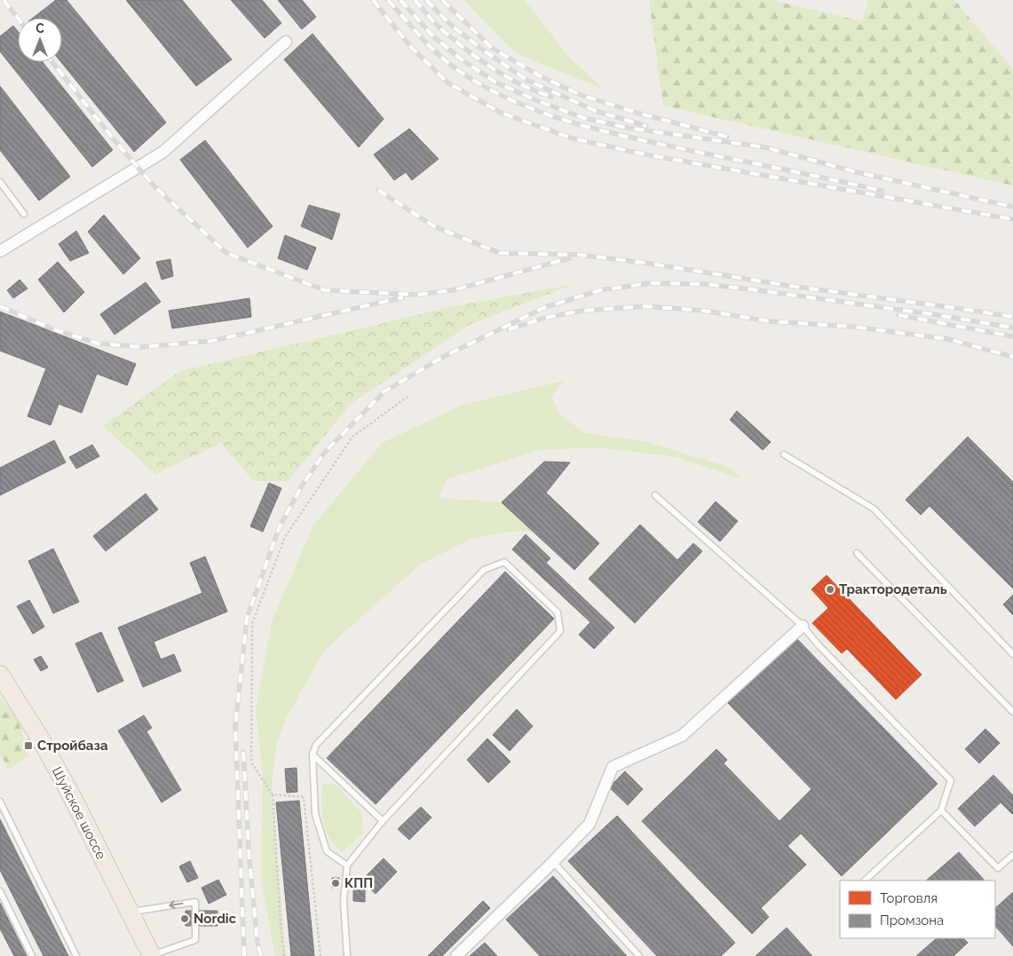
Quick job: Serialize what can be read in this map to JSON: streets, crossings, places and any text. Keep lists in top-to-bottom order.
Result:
{
  "streets": {
    "main road": ["Шуйское шоссе"]
  },
  "places": {
    "other": ["Трактородеталь", "КПП", "Nordic"],
    "transit": ["Стройбаза"]
  },
  "legend": ["Торговля", "Промзона"],
  "north": "top"
}
